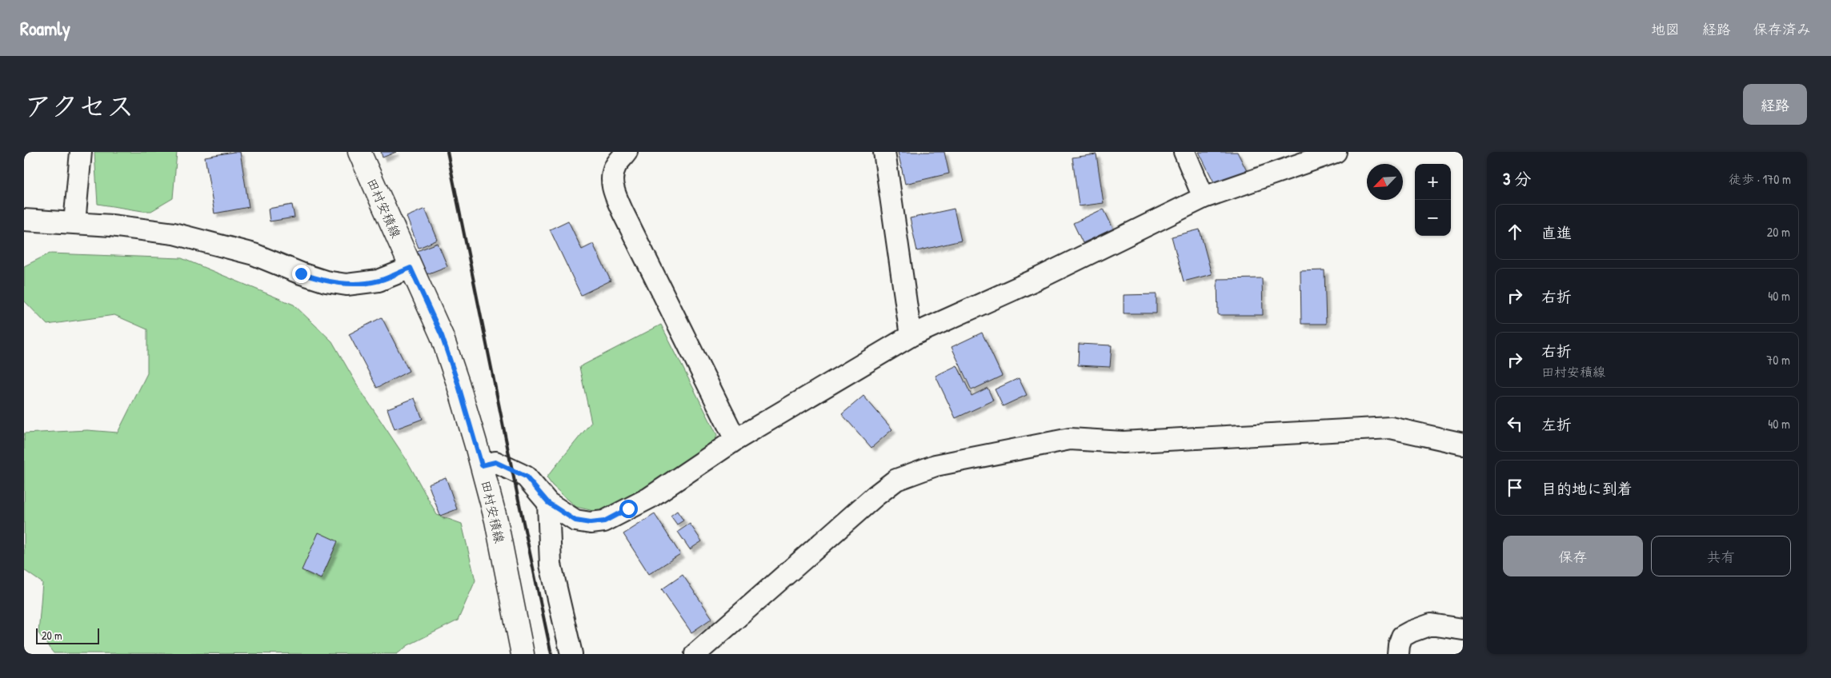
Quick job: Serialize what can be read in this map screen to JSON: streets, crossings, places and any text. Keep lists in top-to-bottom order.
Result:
{
  "streets": {
    "main road": ["田村安積線"]
  },
  "scale_bar": "20 m",
  "north": "bottom left",
  "page": {
    "header": "Roamly",
    "nav": ["地図", "経路", "保存済み"],
    "title": "アクセス",
    "buttons": [
      "経路",
      ["保存", "共有"]
    ],
    "heading": ["3 分", "徒歩 · 170 m"],
    "map_buttons": ["+", "−"],
    "list": [
      ["直進", "20 m"],
      ["右折", "40 m"],
      ["右折", "田村安積線", "70 m"],
      ["左折", "40 m"],
      "目的地に到着"
    ],
    "scale": "20 m"
  }
}
